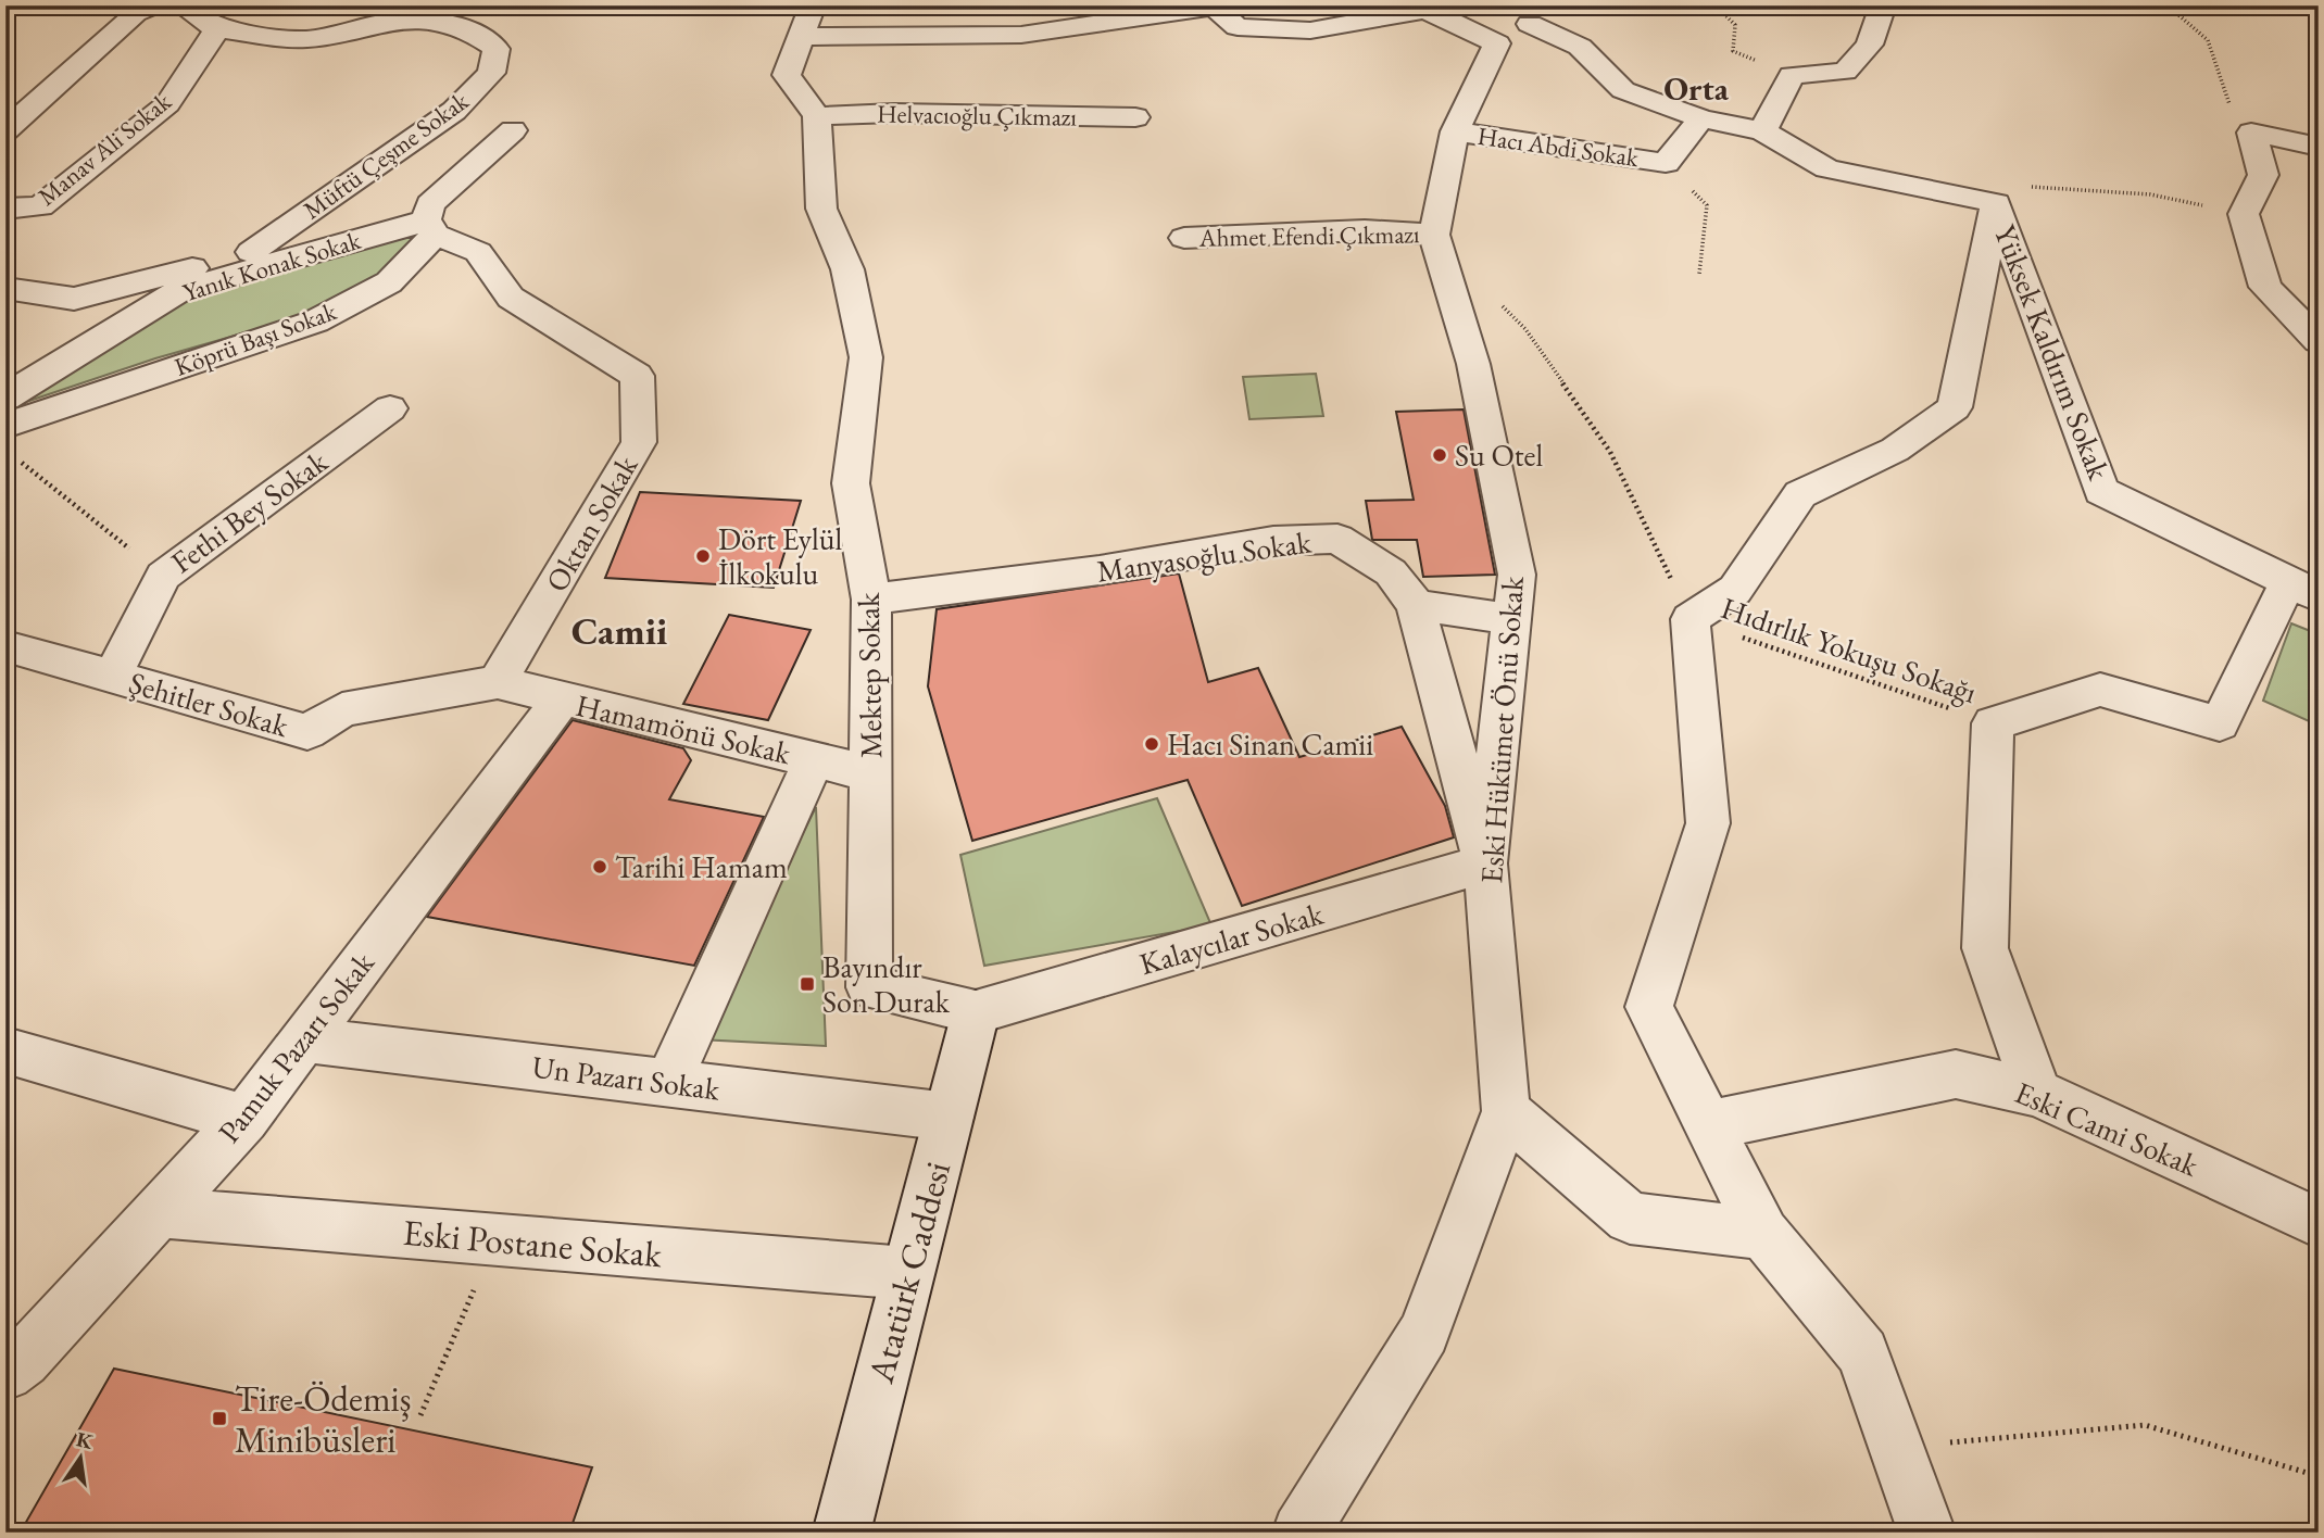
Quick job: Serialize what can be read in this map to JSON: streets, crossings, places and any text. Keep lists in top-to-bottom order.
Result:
{
  "streets": {
    "street": [
      "Helvacıoğlu Çıkmazı",
      "Hacı Abdi Sokak",
      "Manav Ali Sokak",
      "Müftü Çeşme Sokak",
      "Ahmet Efendi Çıkmazı",
      "Yanık Konak Sokak",
      "Köprü Başı Sokak",
      "Yüksek Kaldırım Sokak",
      "Fethi Bey Sokak",
      "Oktan Sokak",
      "Manyasoğlu Sokak",
      "Mektep Sokak",
      "Şehitler Sokak",
      "Hamamönü Sokak",
      "Eski Hükümet Önü Sokak",
      "Kalaycılar Sokak",
      "Pamuk Pazarı Sokak",
      "Un Pazarı Sokak",
      "Eski Cami Sokak",
      "Eski Postane Sokak",
      "Atatürk Caddesi"
    ],
    "path": ["Hıdırlık Yokuşu Sokağı"]
  },
  "crossings": [
    ["Helvacıoğlu Çıkmazı", "Mektep Sokak"],
    ["Hacı Abdi Sokak", "Eski Hükümet Önü Sokak"],
    ["Manav Ali Sokak", "Müftü Çeşme Sokak"],
    ["Ahmet Efendi Çıkmazı", "Eski Hükümet Önü Sokak"],
    ["Yanık Konak Sokak", "Köprü Başı Sokak"],
    ["Yanık Konak Sokak", "Oktan Sokak"],
    ["Köprü Başı Sokak", "Oktan Sokak"],
    ["Fethi Bey Sokak", "Şehitler Sokak"],
    ["Oktan Sokak", "Şehitler Sokak"],
    ["Oktan Sokak", "Hamamönü Sokak"],
    ["Manyasoğlu Sokak", "Mektep Sokak"],
    ["Mektep Sokak", "Hamamönü Sokak"],
    ["Mektep Sokak", "Kalaycılar Sokak"],
    ["Mektep Sokak", "Atatürk Caddesi"],
    ["Şehitler Sokak", "Hamamönü Sokak"],
    ["Hamamönü Sokak", "Pamuk Pazarı Sokak"],
    ["Eski Hükümet Önü Sokak", "Kalaycılar Sokak"],
    ["Kalaycılar Sokak", "Atatürk Caddesi"],
    ["Pamuk Pazarı Sokak", "Un Pazarı Sokak"],
    ["Pamuk Pazarı Sokak", "Eski Postane Sokak"],
    ["Un Pazarı Sokak", "Atatürk Caddesi"],
    ["Eski Postane Sokak", "Atatürk Caddesi"]
  ],
  "districts": ["Orta", "Camii"],
  "places": {
    "other": [
      "Su Otel",
      "Dört Eylül İlkokulu",
      "Hacı Sinan Camii",
      "Tarihi Hamam"
    ],
    "transit": ["Bayındır Son Durak", "Tire-Ödemiş Minibüsleri"]
  },
  "north": "top"
}
